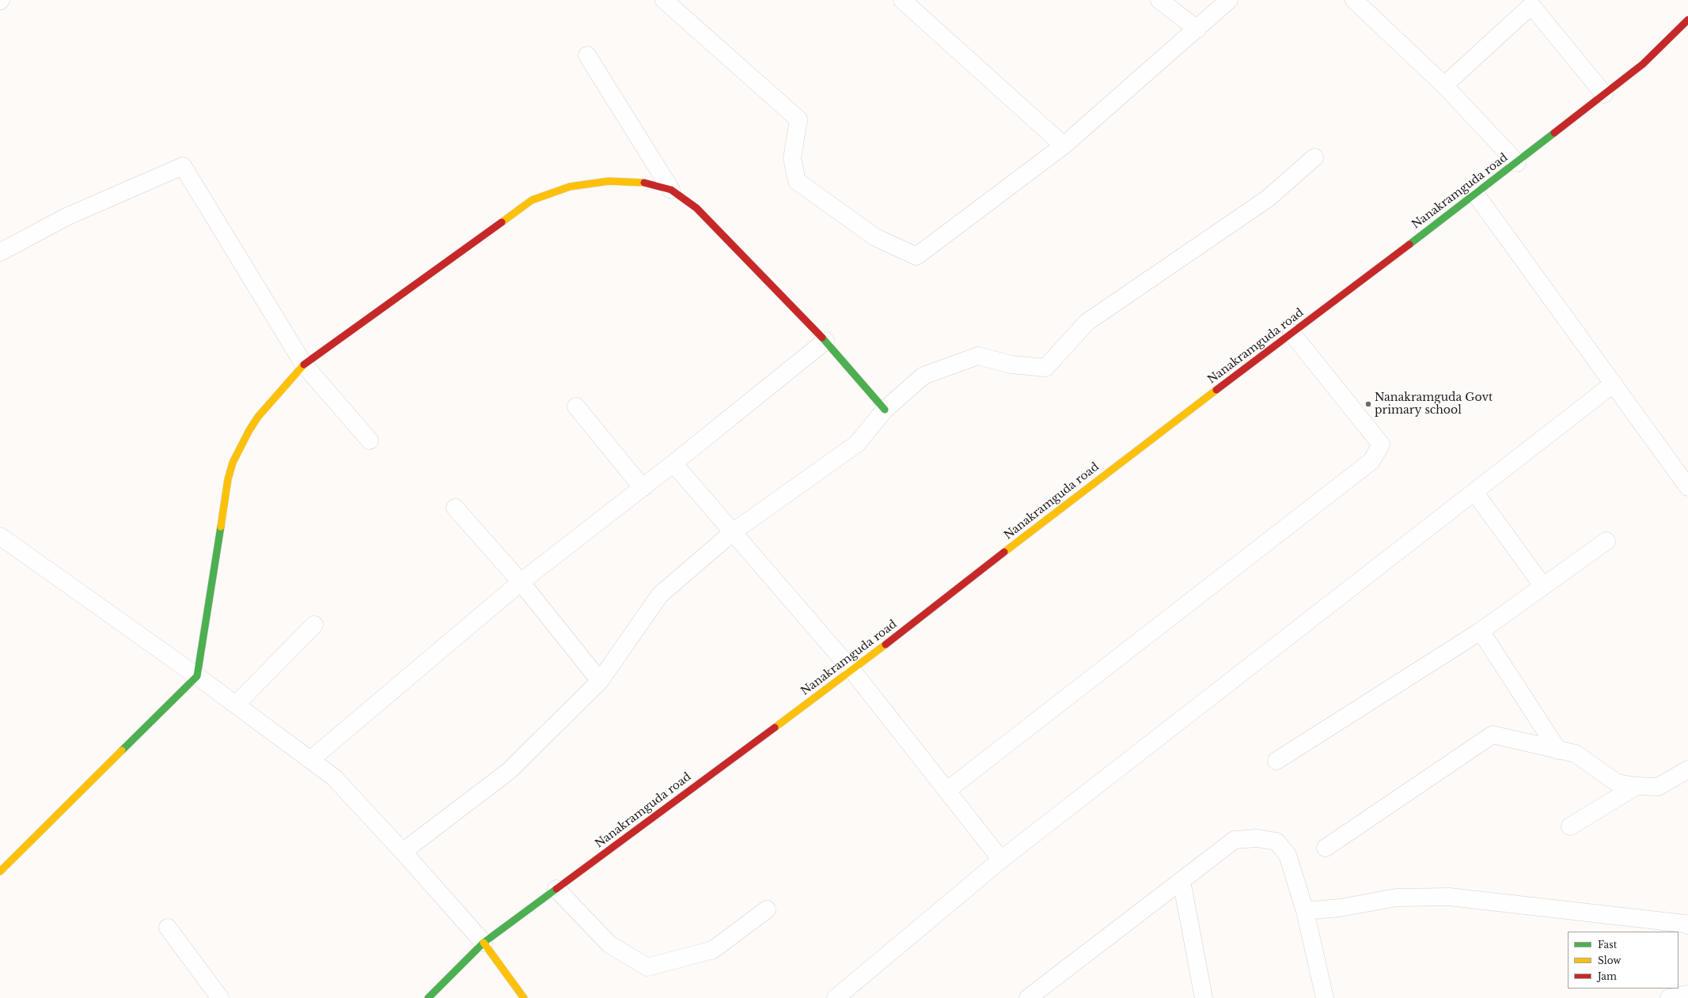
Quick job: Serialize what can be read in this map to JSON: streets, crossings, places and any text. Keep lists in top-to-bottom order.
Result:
{
  "streets": {
    "main road": ["Nanakramguda road"]
  },
  "places": ["Nanakramguda Govt primary school"],
  "legend": ["Fast", "Slow", "Jam"]
}
